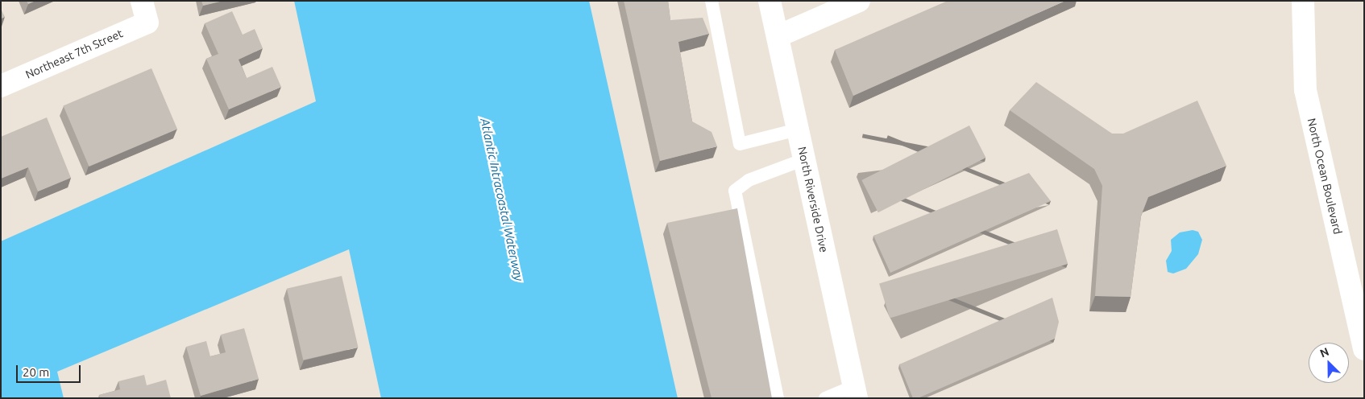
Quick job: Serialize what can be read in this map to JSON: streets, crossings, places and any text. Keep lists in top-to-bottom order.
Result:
{
  "streets": {
    "street": ["Northeast 7th Street", "North Ocean Boulevard", "North Riverside Drive"]
  },
  "water": ["Atlantic Intracoastal Waterway"],
  "scale_bar": "20 m",
  "north": "top left"
}
